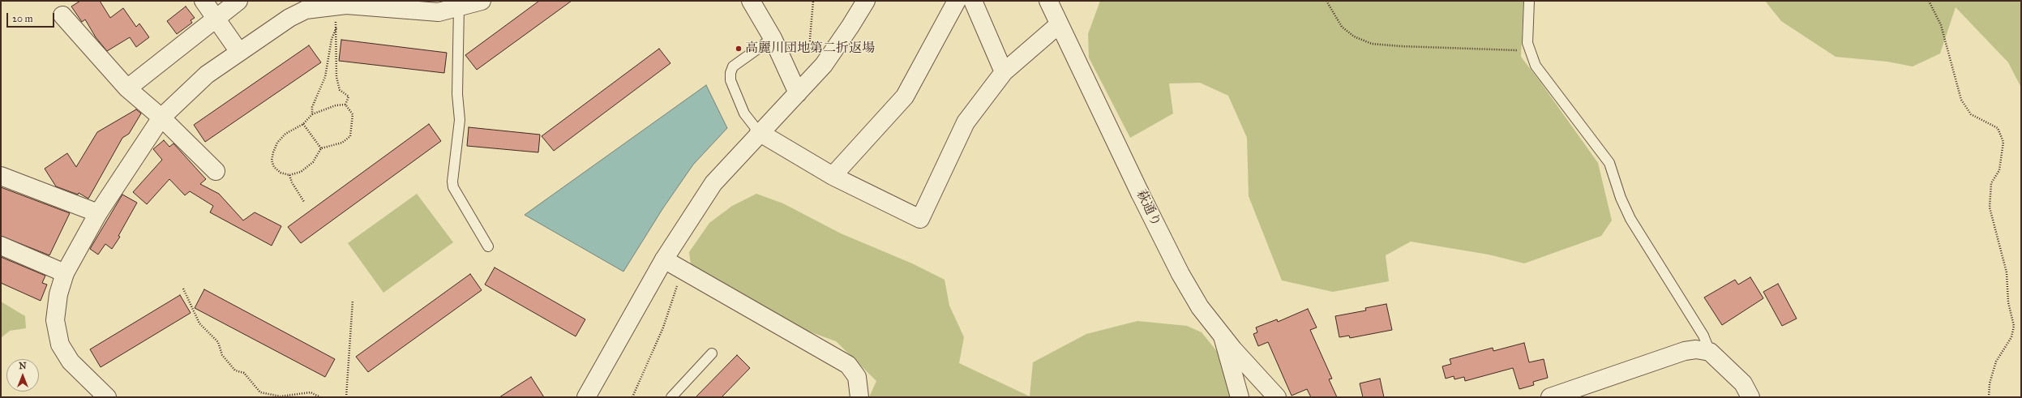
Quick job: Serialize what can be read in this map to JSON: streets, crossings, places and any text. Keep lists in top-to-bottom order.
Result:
{
  "streets": {
    "street": ["萩通り"]
  },
  "places": ["高麗川団地第二折返場"],
  "scale_bar": "20 m",
  "north": "top"
}
